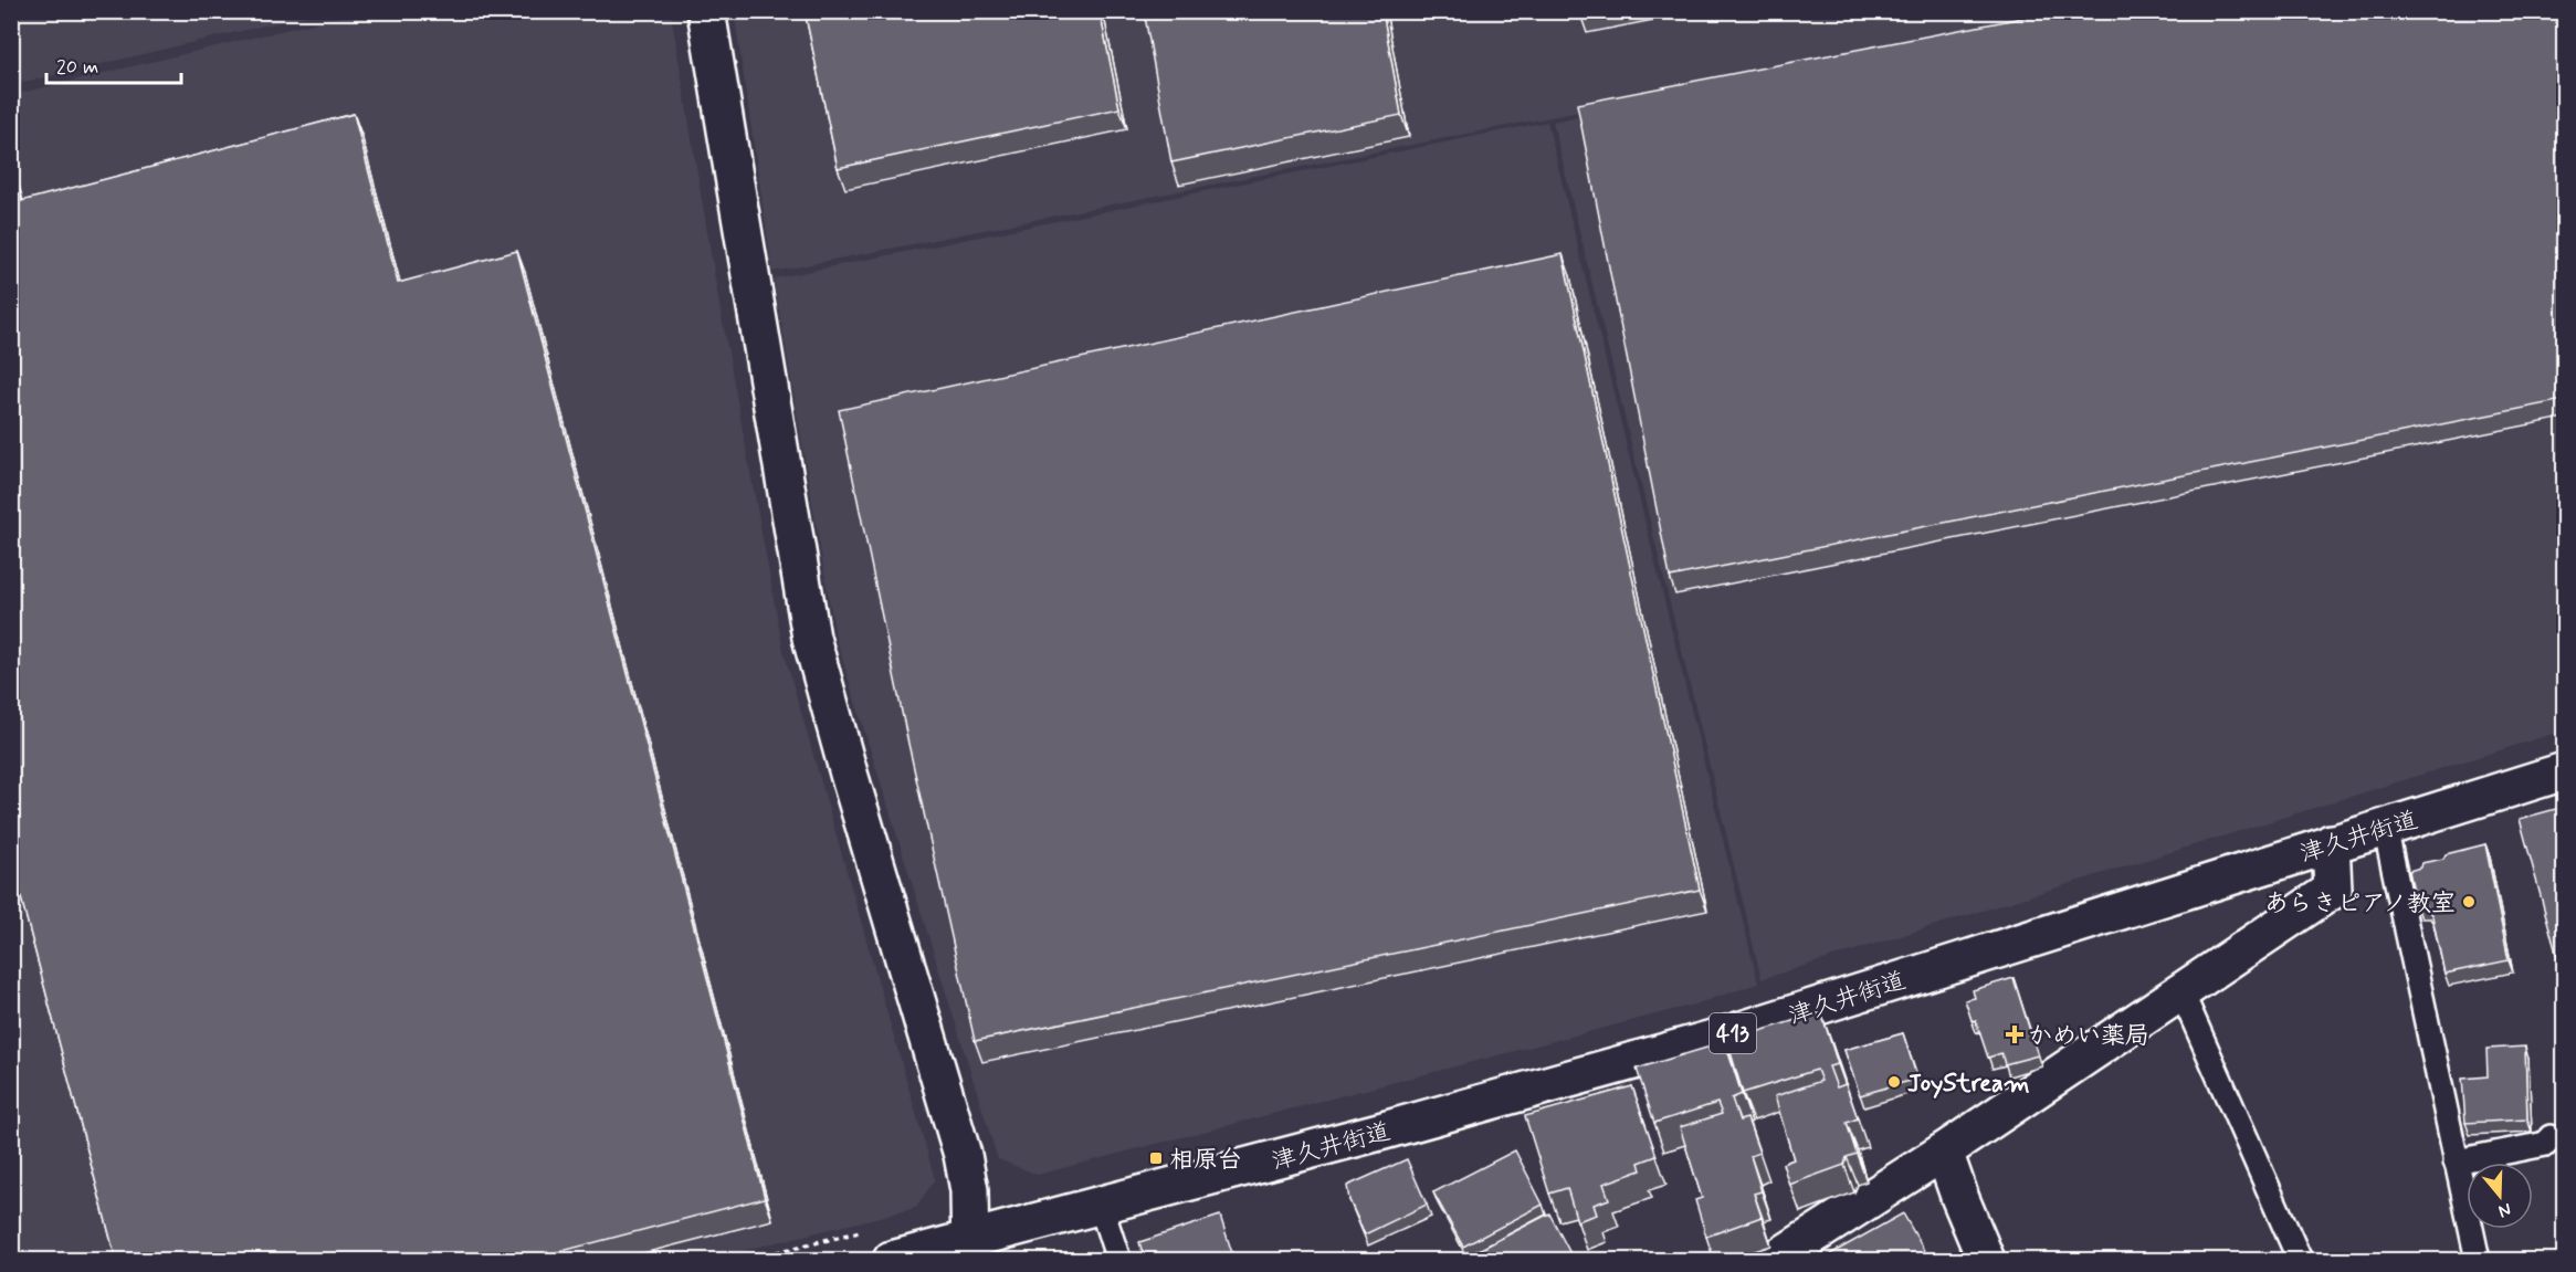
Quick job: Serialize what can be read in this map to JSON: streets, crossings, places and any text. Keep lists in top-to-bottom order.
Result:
{
  "streets": {
    "main road": ["津久井街道", "413"]
  },
  "places": {
    "other": ["あらきピアノ教室", "JoyStream"],
    "health": ["かめい薬局"],
    "transit": ["相原台"]
  },
  "scale_bar": "20 m",
  "north": "bottom"
}
